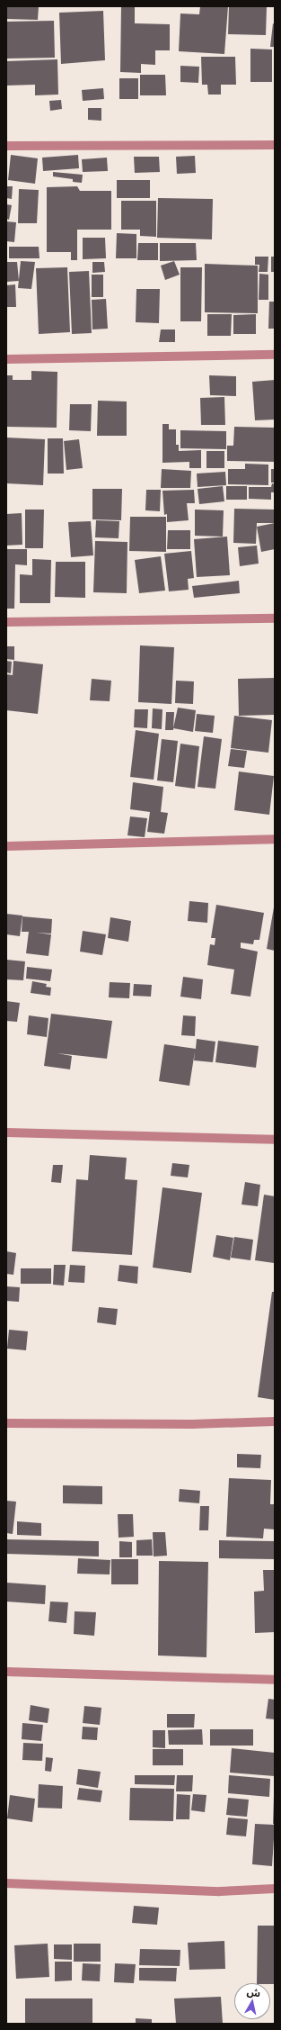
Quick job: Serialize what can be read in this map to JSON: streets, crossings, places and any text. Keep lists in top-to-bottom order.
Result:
{
  "north": "top"
}
